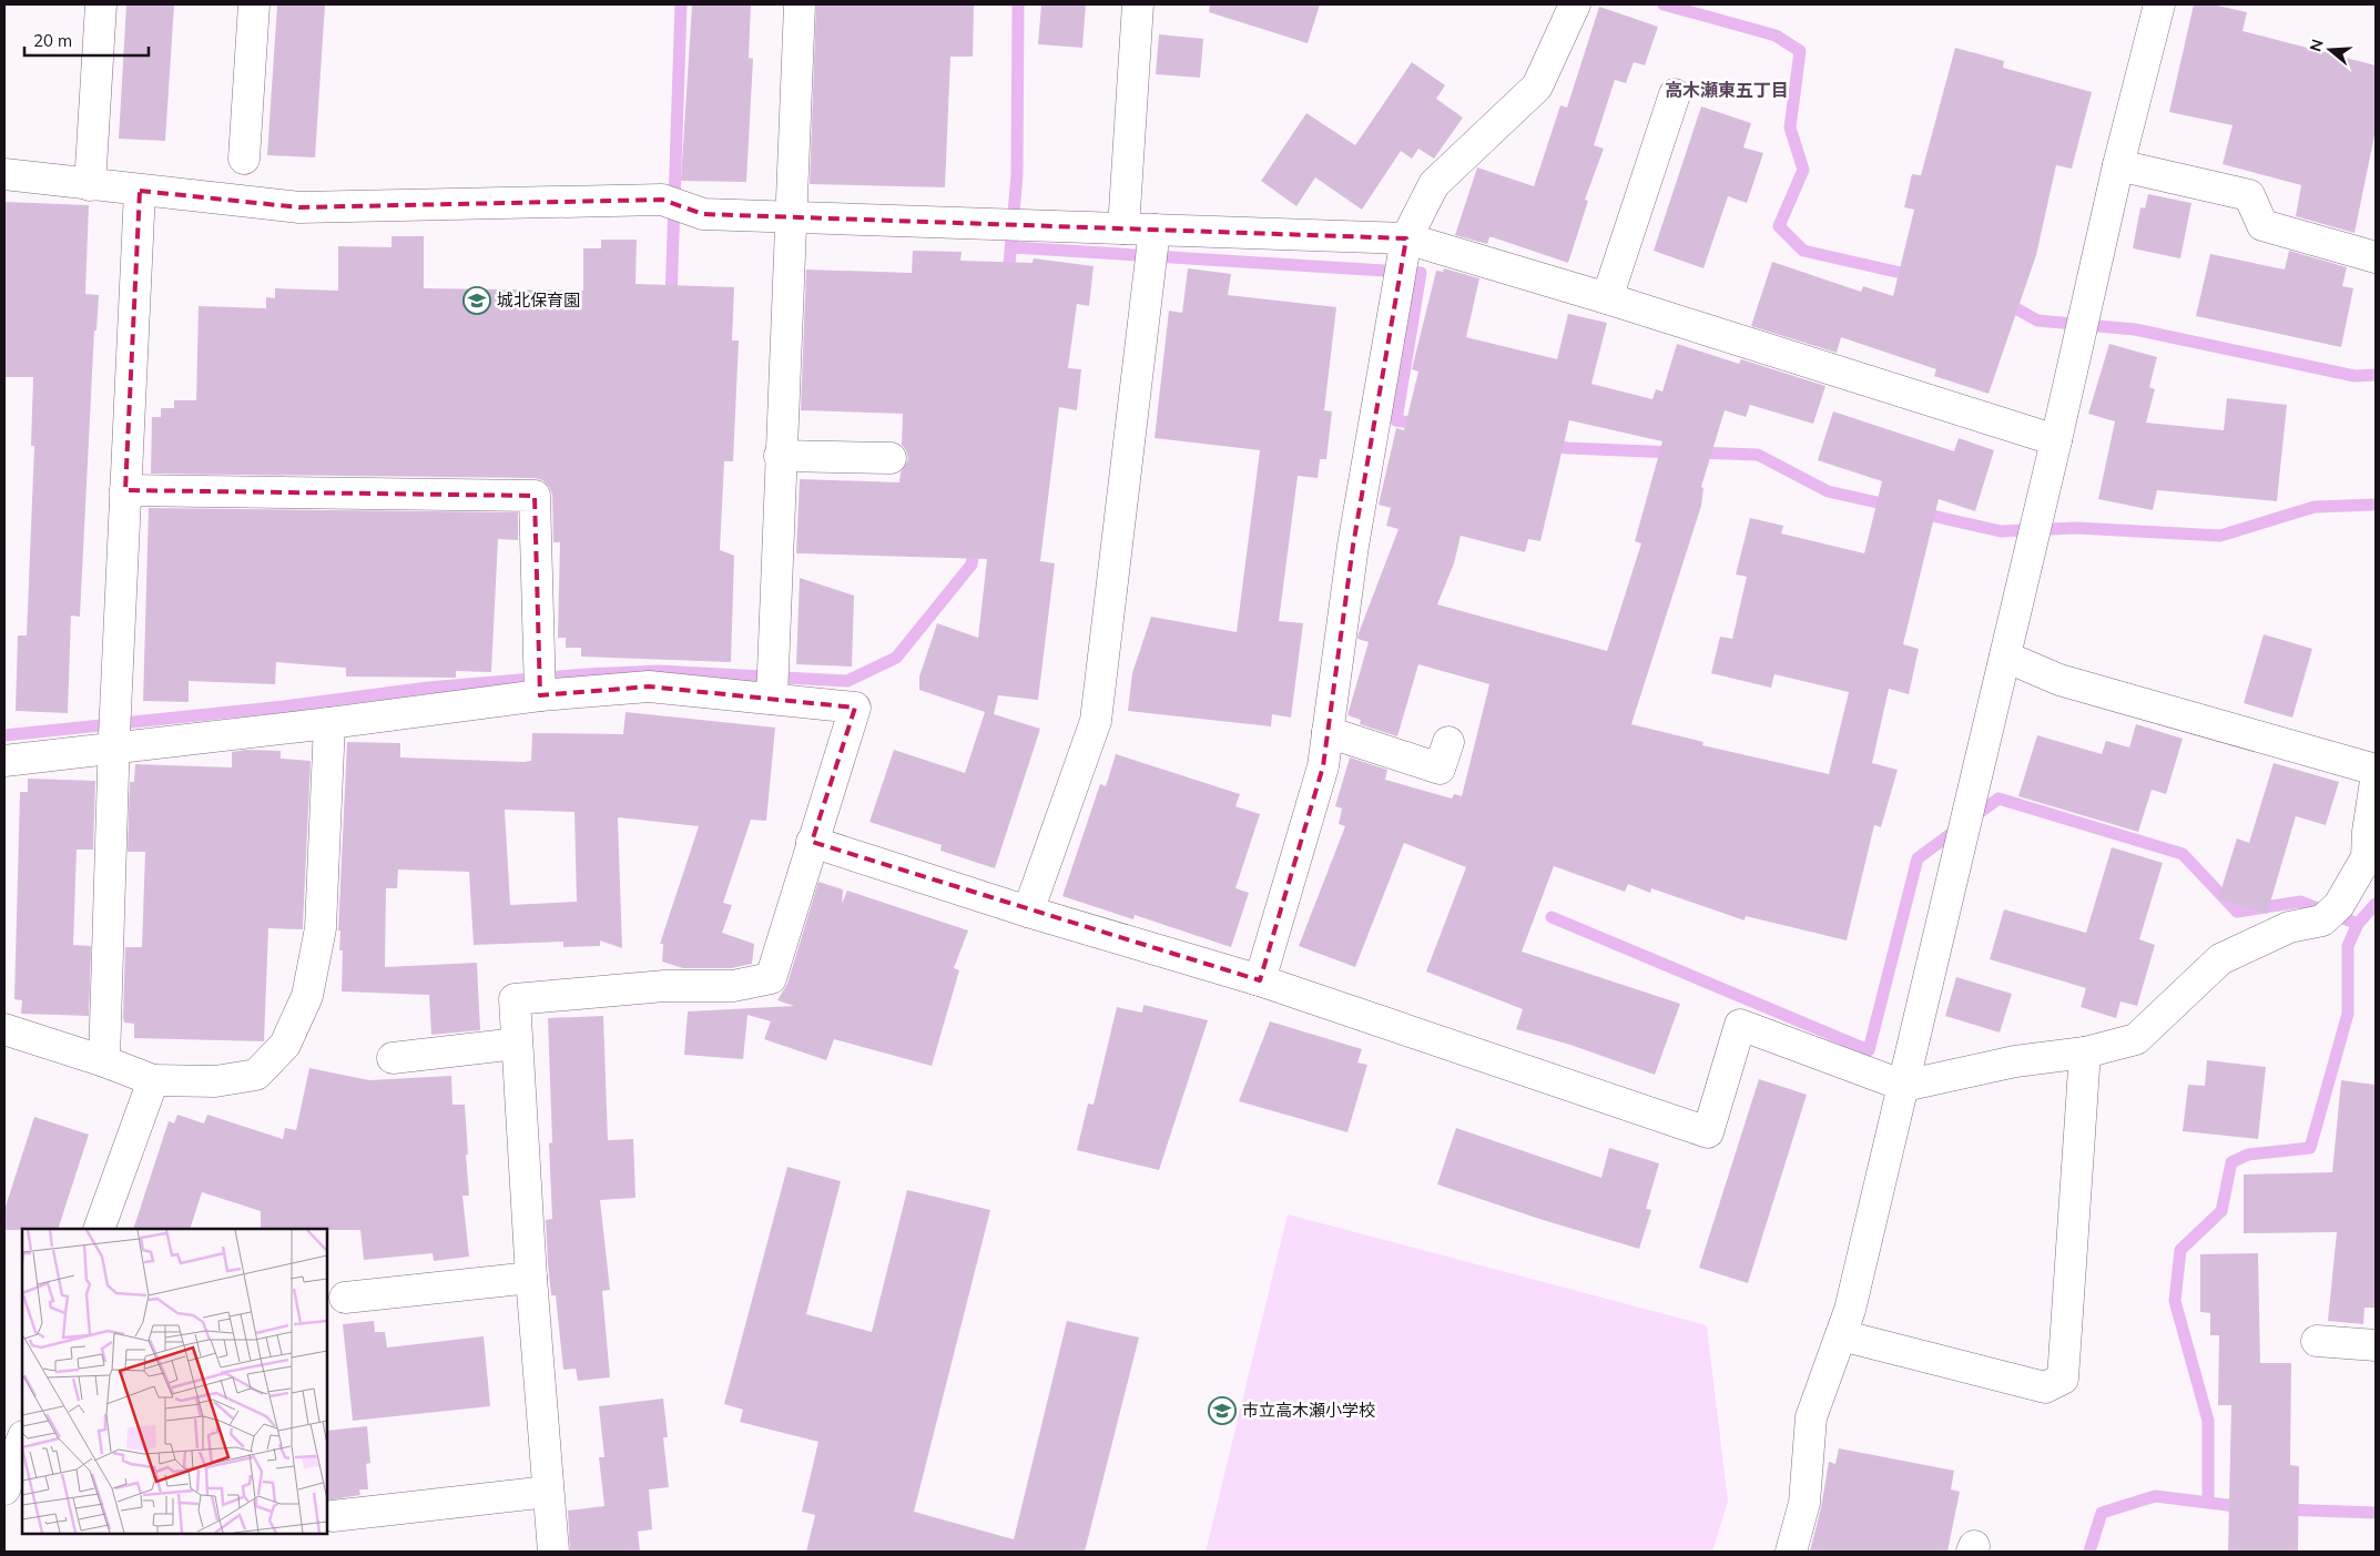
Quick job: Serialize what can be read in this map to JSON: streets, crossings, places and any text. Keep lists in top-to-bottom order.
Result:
{
  "districts": ["高木瀬東五丁目"],
  "places": {
    "school or university": ["城北保育園", "市立高木瀬小学校"]
  },
  "scale_bar": "20 m",
  "north": "left"
}
